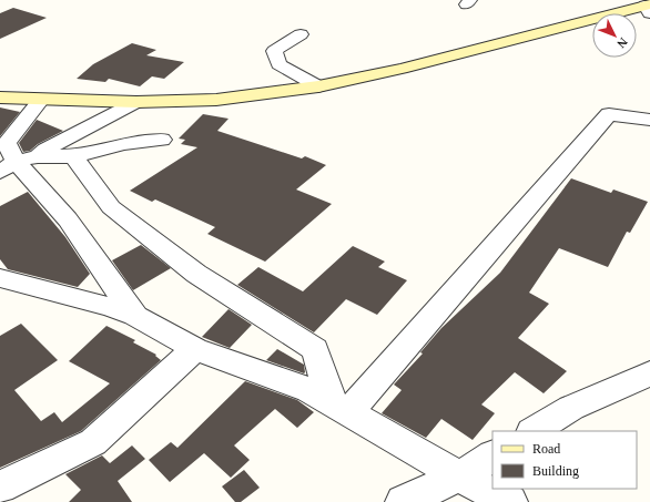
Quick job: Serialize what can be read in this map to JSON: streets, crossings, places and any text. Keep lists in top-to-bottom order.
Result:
{
  "legend": ["Road", "Building"],
  "north": "bottom right"
}
